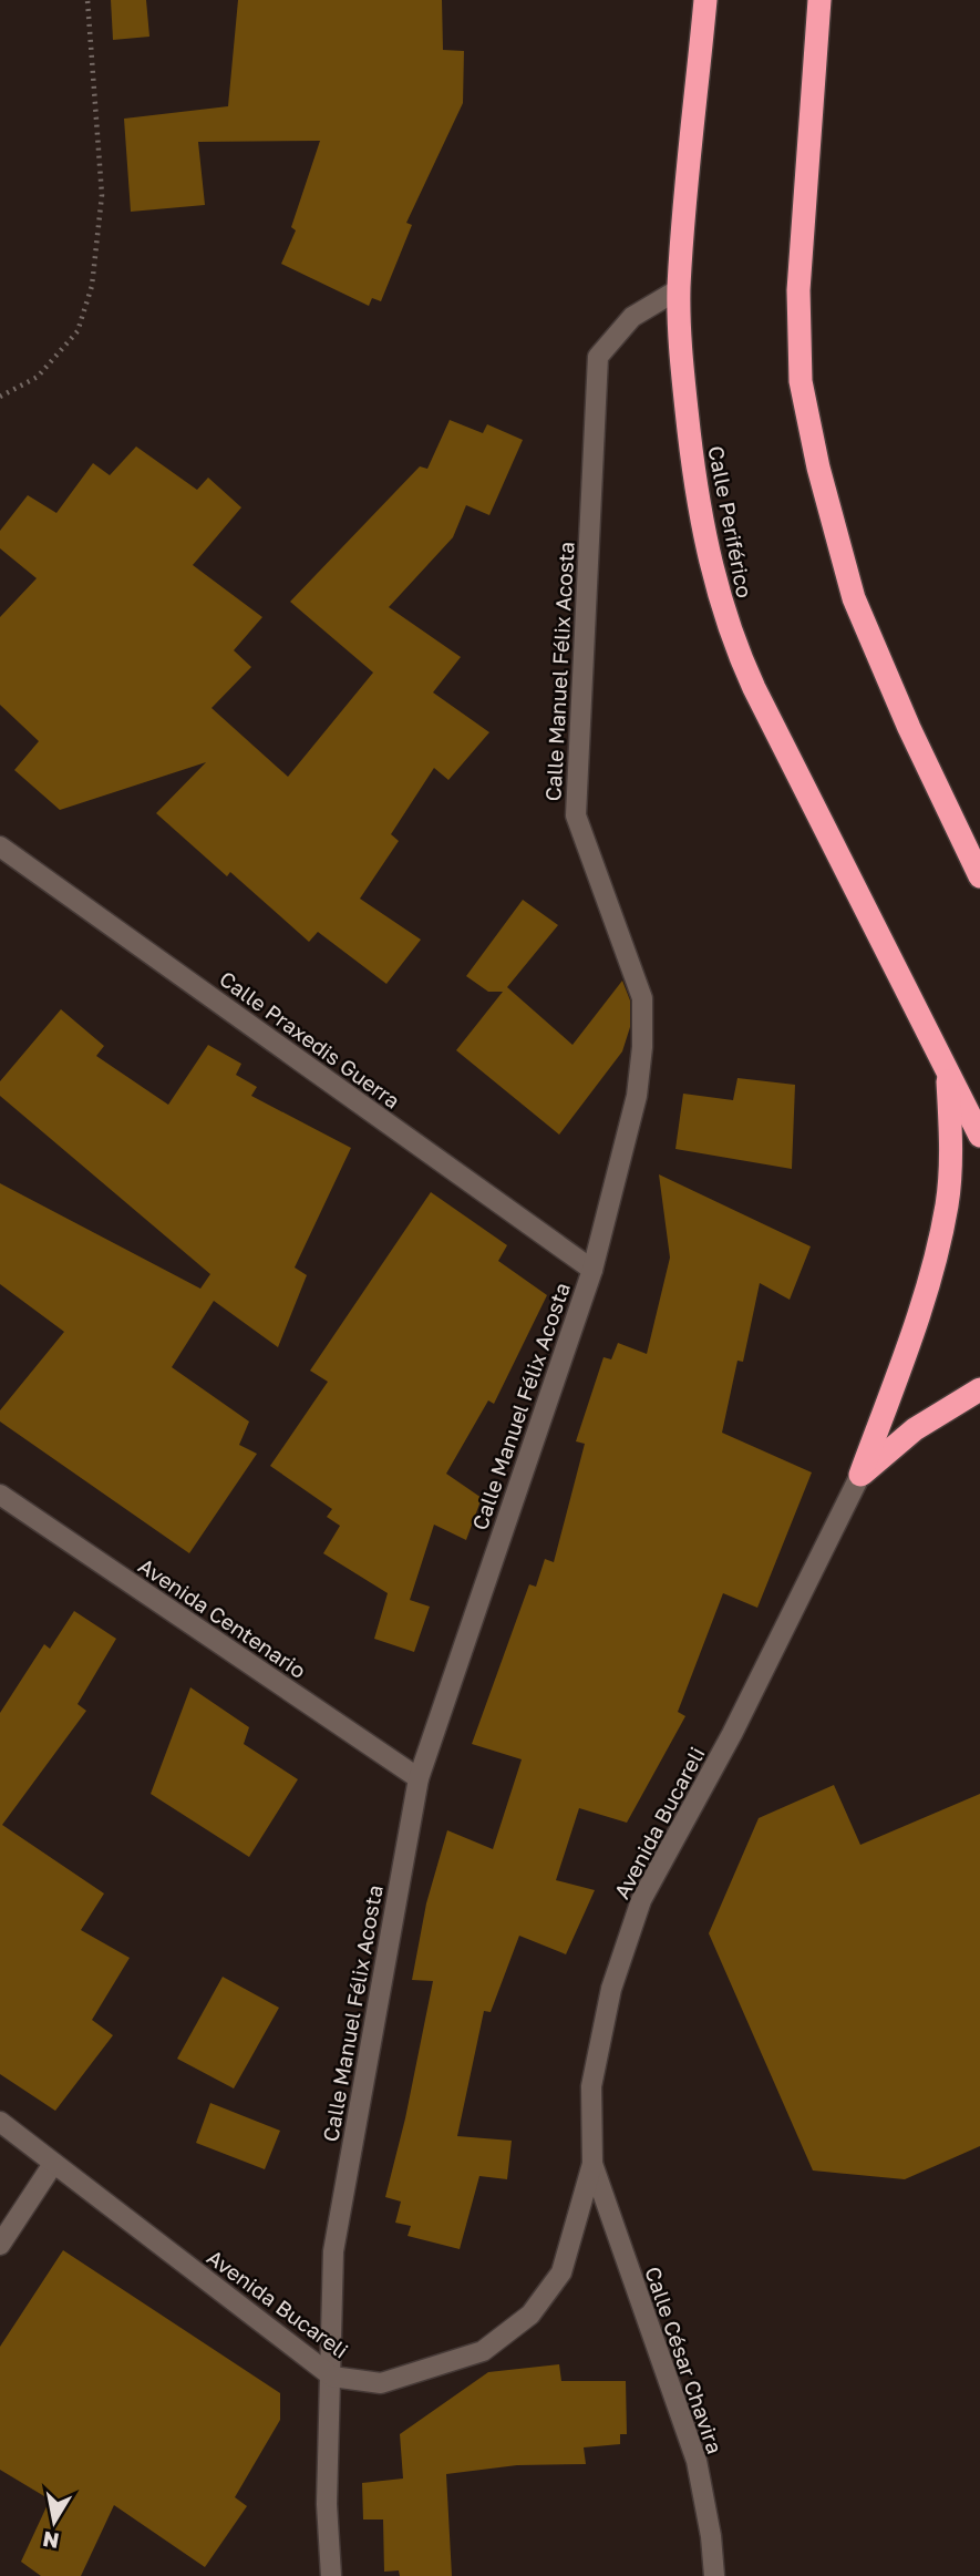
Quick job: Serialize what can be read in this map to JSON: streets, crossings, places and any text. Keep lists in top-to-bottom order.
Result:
{
  "streets": {
    "highway": ["Calle Periférico"],
    "street": [
      "Calle Manuel Félix Acosta",
      "Calle Praxedis Guerra",
      "Avenida Centenario",
      "Avenida Bucareli",
      "Calle César Chavira"
    ]
  },
  "crossings": [
    ["Calle Periférico", "Calle Manuel Félix Acosta"],
    ["Calle Manuel Félix Acosta", "Calle Praxedis Guerra"],
    ["Calle Manuel Félix Acosta", "Avenida Centenario"],
    ["Calle Manuel Félix Acosta", "Avenida Bucareli"],
    ["Avenida Bucareli", "Calle César Chavira"]
  ],
  "north": "bottom"
}
